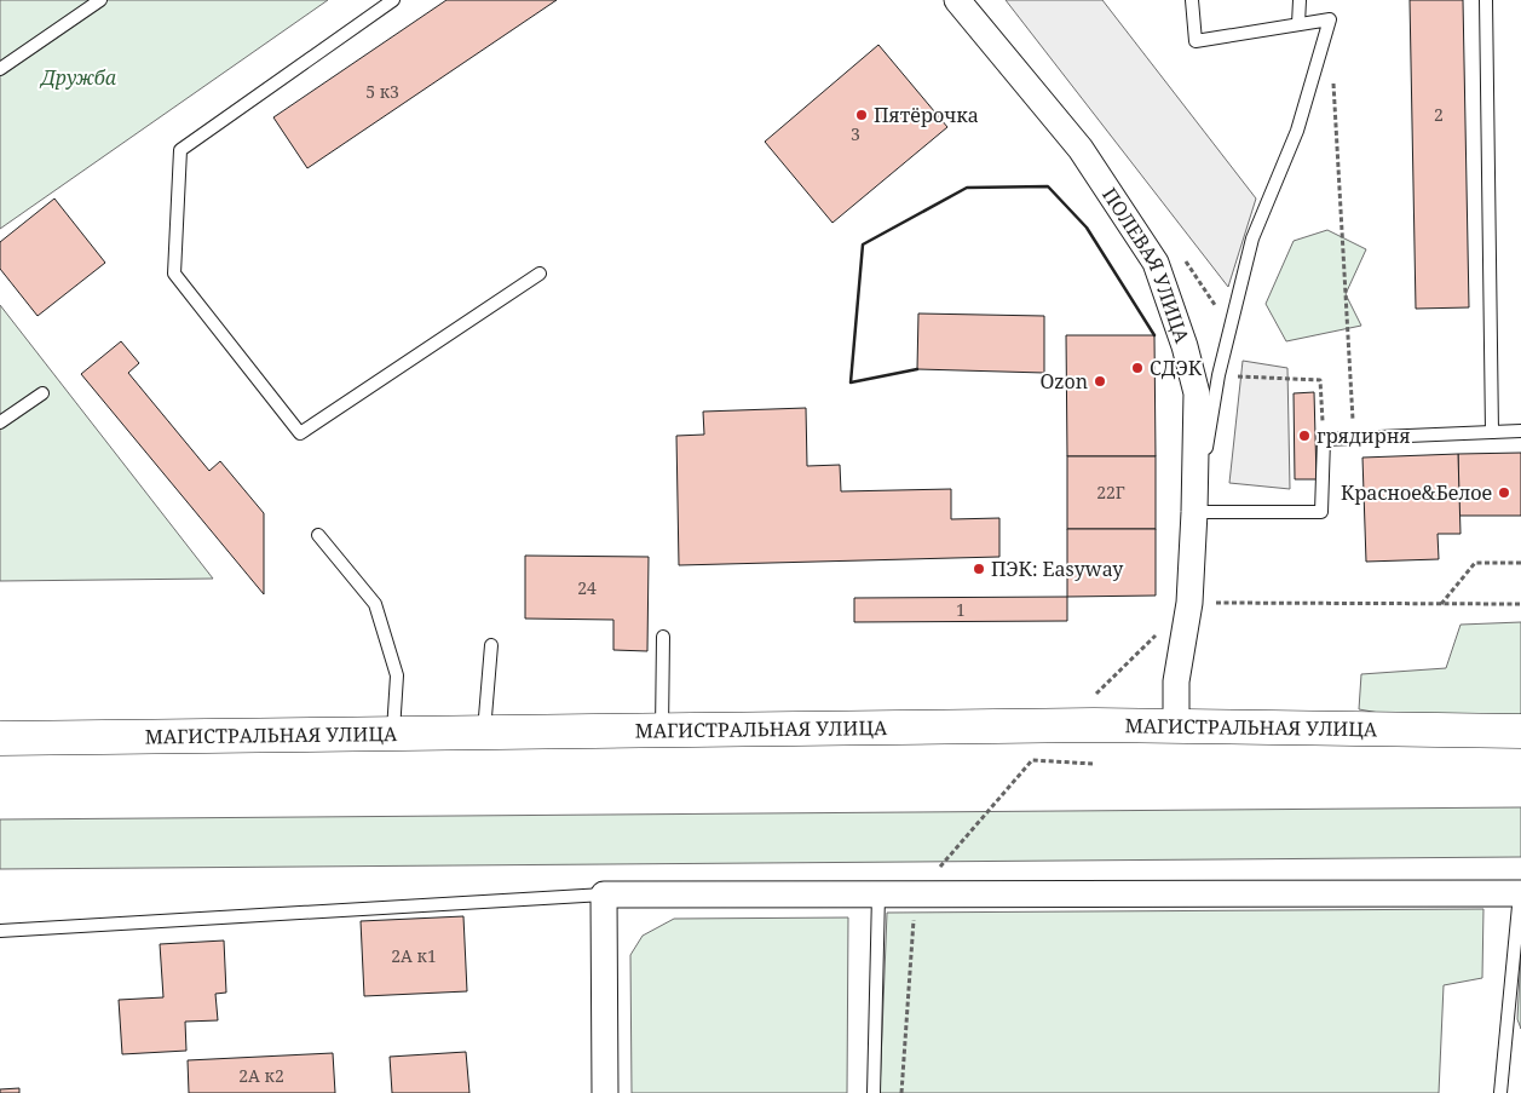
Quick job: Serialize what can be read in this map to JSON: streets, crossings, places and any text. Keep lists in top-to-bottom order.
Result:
{
  "streets": {
    "main road": ["МАГИСТРАЛЬНАЯ УЛИЦА"],
    "street": ["ПОЛЕВАЯ УЛИЦА"]
  },
  "crossings": [
    ["ПОЛЕВАЯ УЛИЦА", "МАГИСТРАЛЬНАЯ УЛИЦА"]
  ],
  "parks": ["Дружба"],
  "places": [
    "Пятёрочка",
    "СДЭК",
    "Ozon",
    "грядирня",
    "Красное&Белое",
    "ПЭК: Easyway"
  ],
  "house_numbers": [
    "5 к3",
    "2",
    "3",
    "22Г",
    "24",
    "1",
    "2А к1",
    "2А к2"
  ]
}
